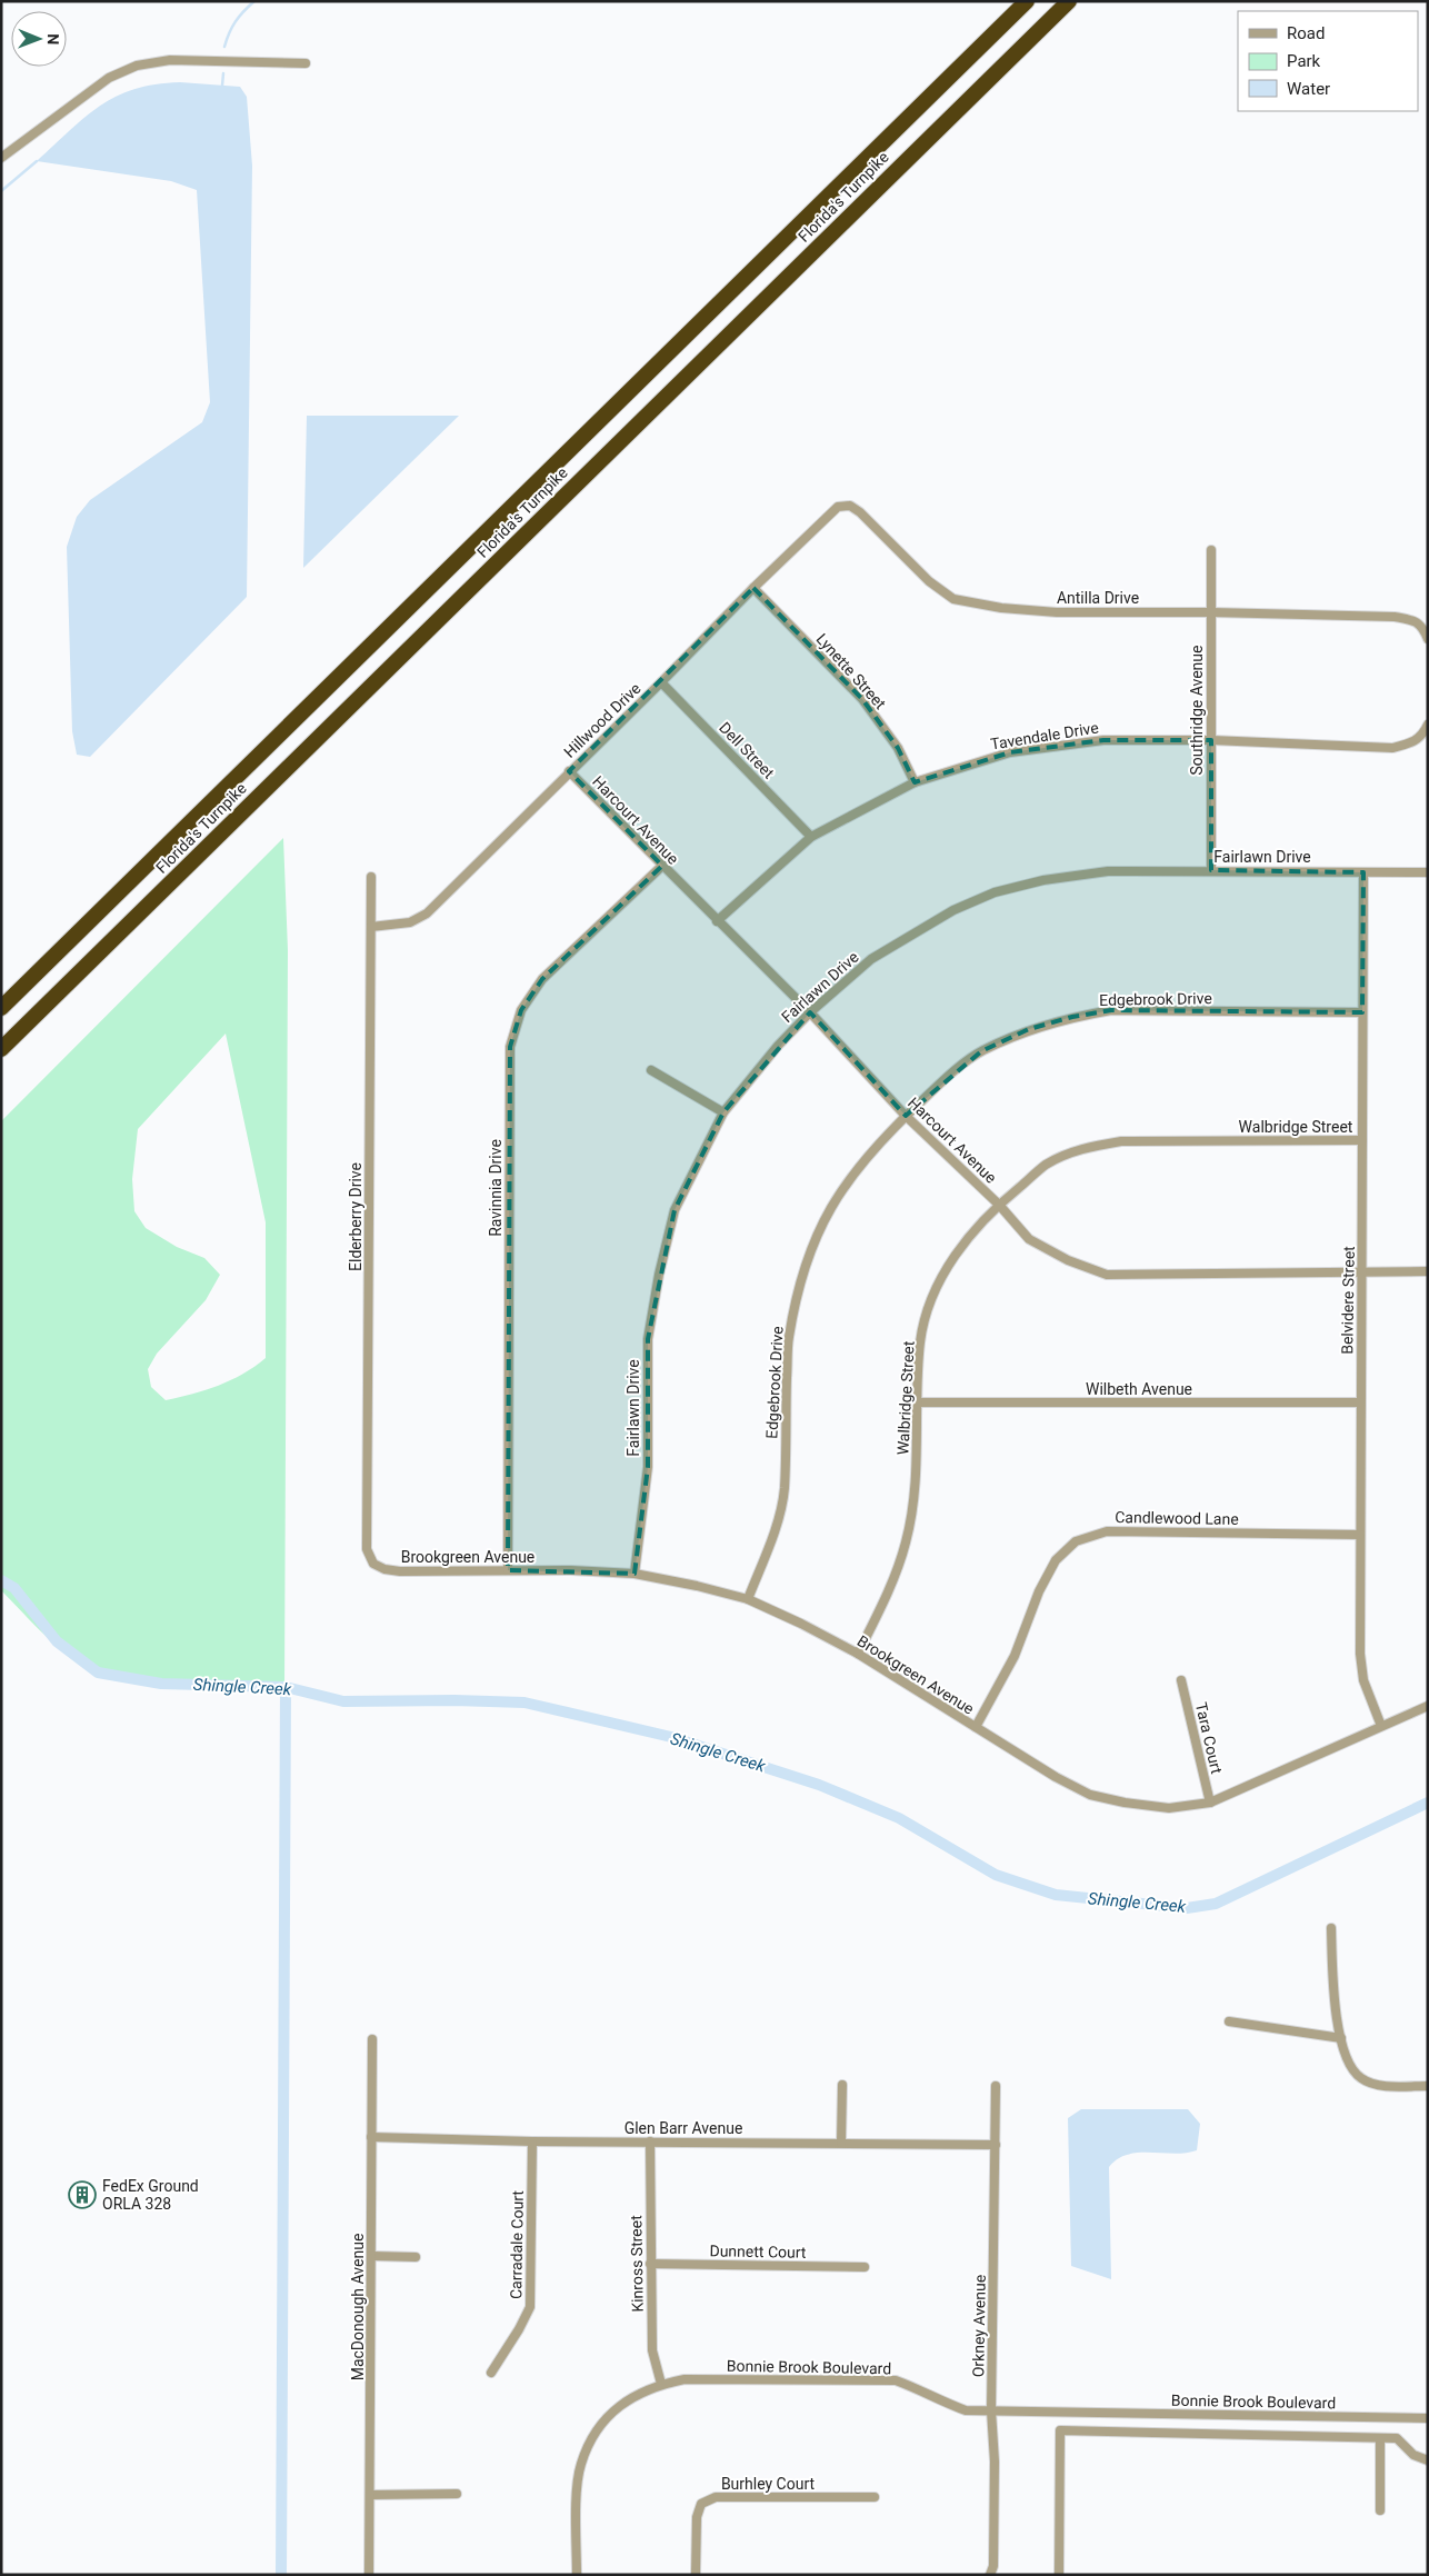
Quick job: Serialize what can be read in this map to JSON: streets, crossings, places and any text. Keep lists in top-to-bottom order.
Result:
{
  "streets": {
    "highway": ["Florida's Turnpike"],
    "street": [
      "Antilla Drive",
      "Lynette Street",
      "Southridge Avenue",
      "Hillwood Drive",
      "Tavendale Drive",
      "Dell Street",
      "Harcourt Avenue",
      "Fairlawn Drive",
      "Edgebrook Drive",
      "Walbridge Street",
      "Ravinnia Drive",
      "Elderberry Drive",
      "Belvidere Street",
      "Wilbeth Avenue",
      "Candlewood Lane",
      "Brookgreen Avenue",
      "Tara Court",
      "Glen Barr Avenue",
      "Carradale Court",
      "Dunnett Court",
      "Kinross Street",
      "MacDonough Avenue",
      "Orkney Avenue",
      "Bonnie Brook Boulevard",
      "Burhley Court"
    ]
  },
  "crossings": [
    ["Antilla Drive", "Southridge Avenue"],
    ["Antilla Drive", "Hillwood Drive"],
    ["Lynette Street", "Hillwood Drive"],
    ["Lynette Street", "Tavendale Drive"],
    ["Southridge Avenue", "Tavendale Drive"],
    ["Southridge Avenue", "Fairlawn Drive"],
    ["Hillwood Drive", "Dell Street"],
    ["Hillwood Drive", "Harcourt Avenue"],
    ["Hillwood Drive", "Elderberry Drive"],
    ["Tavendale Drive", "Dell Street"],
    ["Tavendale Drive", "Harcourt Avenue"],
    ["Harcourt Avenue", "Fairlawn Drive"],
    ["Harcourt Avenue", "Edgebrook Drive"],
    ["Harcourt Avenue", "Walbridge Street"],
    ["Harcourt Avenue", "Ravinnia Drive"],
    ["Harcourt Avenue", "Belvidere Street"],
    ["Fairlawn Drive", "Belvidere Street"],
    ["Fairlawn Drive", "Brookgreen Avenue"],
    ["Edgebrook Drive", "Belvidere Street"],
    ["Edgebrook Drive", "Brookgreen Avenue"],
    ["Walbridge Street", "Belvidere Street"],
    ["Walbridge Street", "Wilbeth Avenue"],
    ["Walbridge Street", "Brookgreen Avenue"],
    ["Ravinnia Drive", "Brookgreen Avenue"],
    ["Elderberry Drive", "Brookgreen Avenue"],
    ["Belvidere Street", "Wilbeth Avenue"],
    ["Belvidere Street", "Candlewood Lane"],
    ["Belvidere Street", "Brookgreen Avenue"],
    ["Candlewood Lane", "Brookgreen Avenue"],
    ["Brookgreen Avenue", "Tara Court"],
    ["Glen Barr Avenue", "Carradale Court"],
    ["Glen Barr Avenue", "Kinross Street"],
    ["Glen Barr Avenue", "MacDonough Avenue"],
    ["Glen Barr Avenue", "Orkney Avenue"],
    ["Dunnett Court", "Kinross Street"],
    ["Kinross Street", "Bonnie Brook Boulevard"],
    ["Orkney Avenue", "Bonnie Brook Boulevard"]
  ],
  "water": ["Shingle Creek"],
  "places": {
    "building": ["FedEx Ground ORLA 328"]
  },
  "legend": ["Road", "Park", "Water"],
  "north": "right"
}
